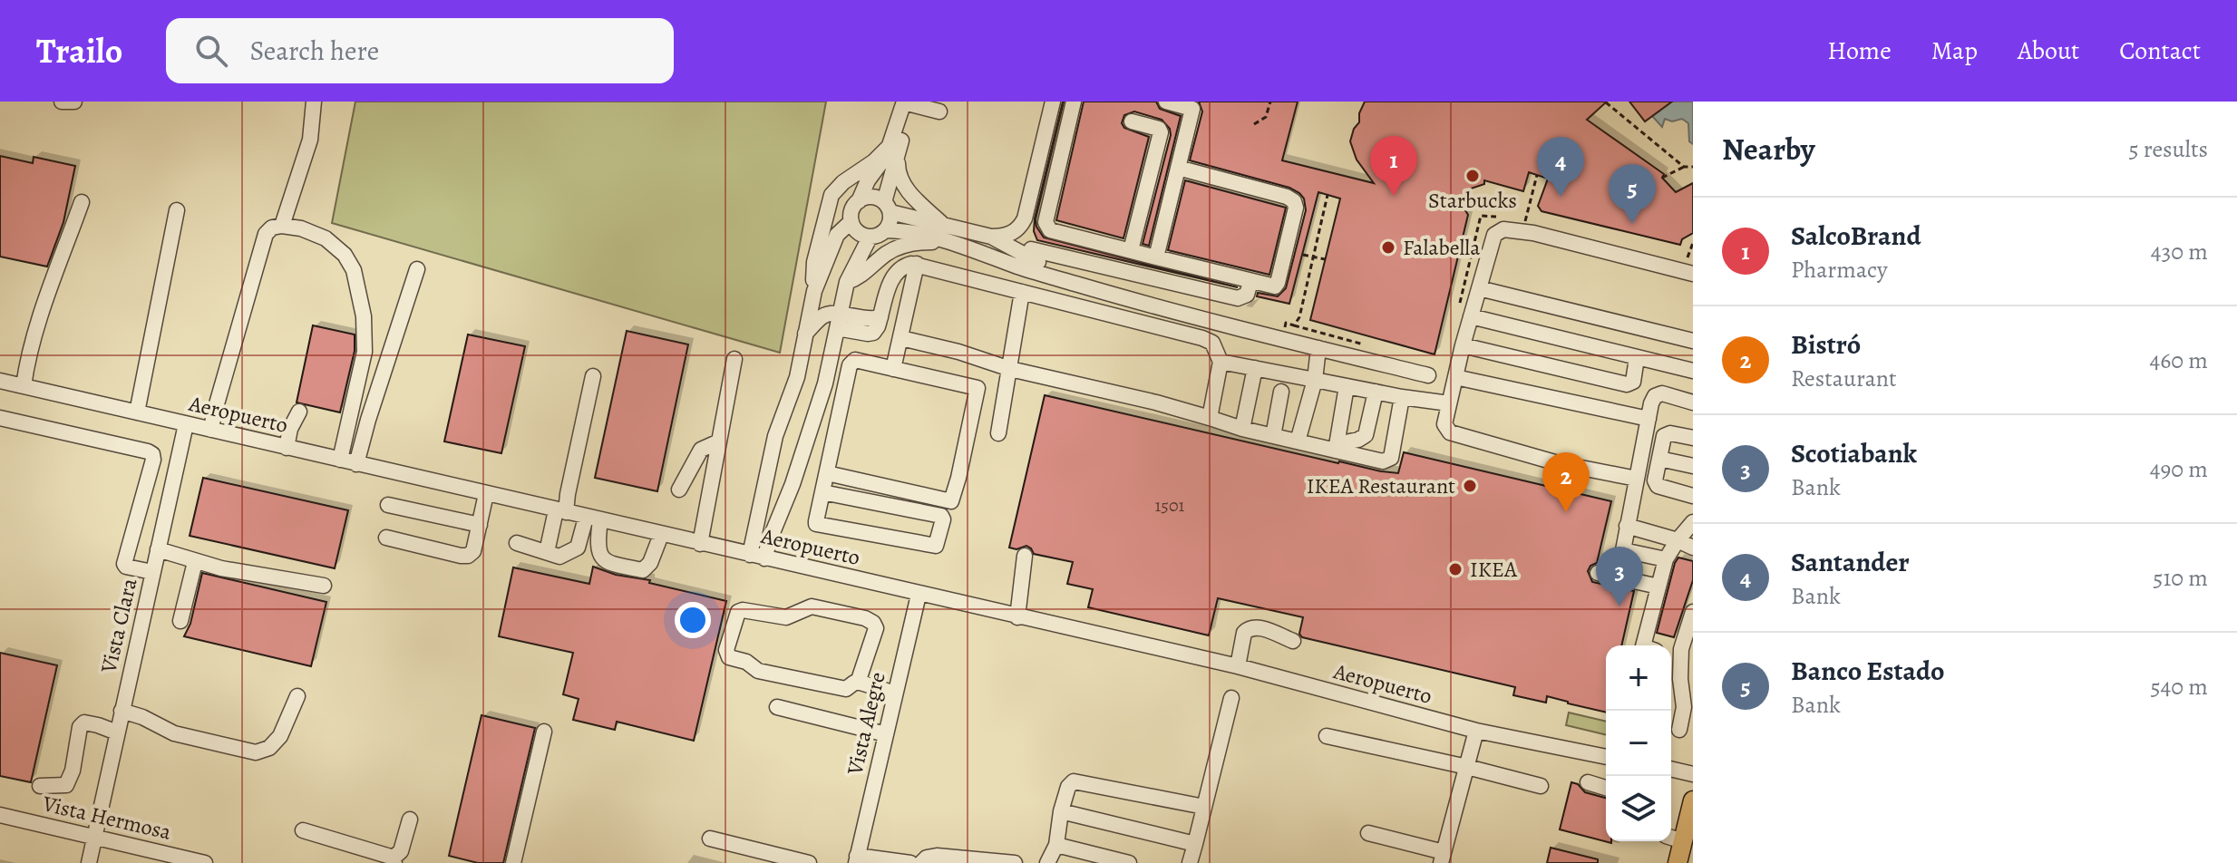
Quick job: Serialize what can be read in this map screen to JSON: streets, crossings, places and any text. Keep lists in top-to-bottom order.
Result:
{
  "streets": {
    "street": [
      "Aeropuerto",
      "Vista Clara",
      "Vista Alegre",
      "Vista Hermosa"
    ]
  },
  "crossings": [
    ["Aeropuerto", "Vista Clara"],
    ["Aeropuerto", "Vista Alegre"],
    ["Vista Clara", "Vista Hermosa"]
  ],
  "places": [
    "Starbucks",
    "Falabella",
    "IKEA Restaurant",
    "IKEA"
  ],
  "house_numbers": ["1501"],
  "page": {
    "header": "Trailo",
    "search": "Search here",
    "nav": [
      "Home",
      "Map",
      "About",
      "Contact"
    ],
    "heading": ["Nearby", "5 results"],
    "pins": [
      "1",
      "4",
      "5",
      "2",
      "3"
    ],
    "list": [
      {
        "mark": "1",
        "name": "SalcoBrand",
        "note": "Pharmacy",
        "value": "430 m"
      },
      {
        "mark": "2",
        "name": "Bistró",
        "note": "Restaurant",
        "value": "460 m"
      },
      {
        "mark": "3",
        "name": "Scotiabank",
        "note": "Bank",
        "value": "490 m"
      },
      {
        "mark": "4",
        "name": "Santander",
        "note": "Bank",
        "value": "510 m"
      },
      {
        "mark": "5",
        "name": "Banco Estado",
        "note": "Bank",
        "value": "540 m"
      }
    ],
    "map_buttons": ["+", "−"]
  }
}
